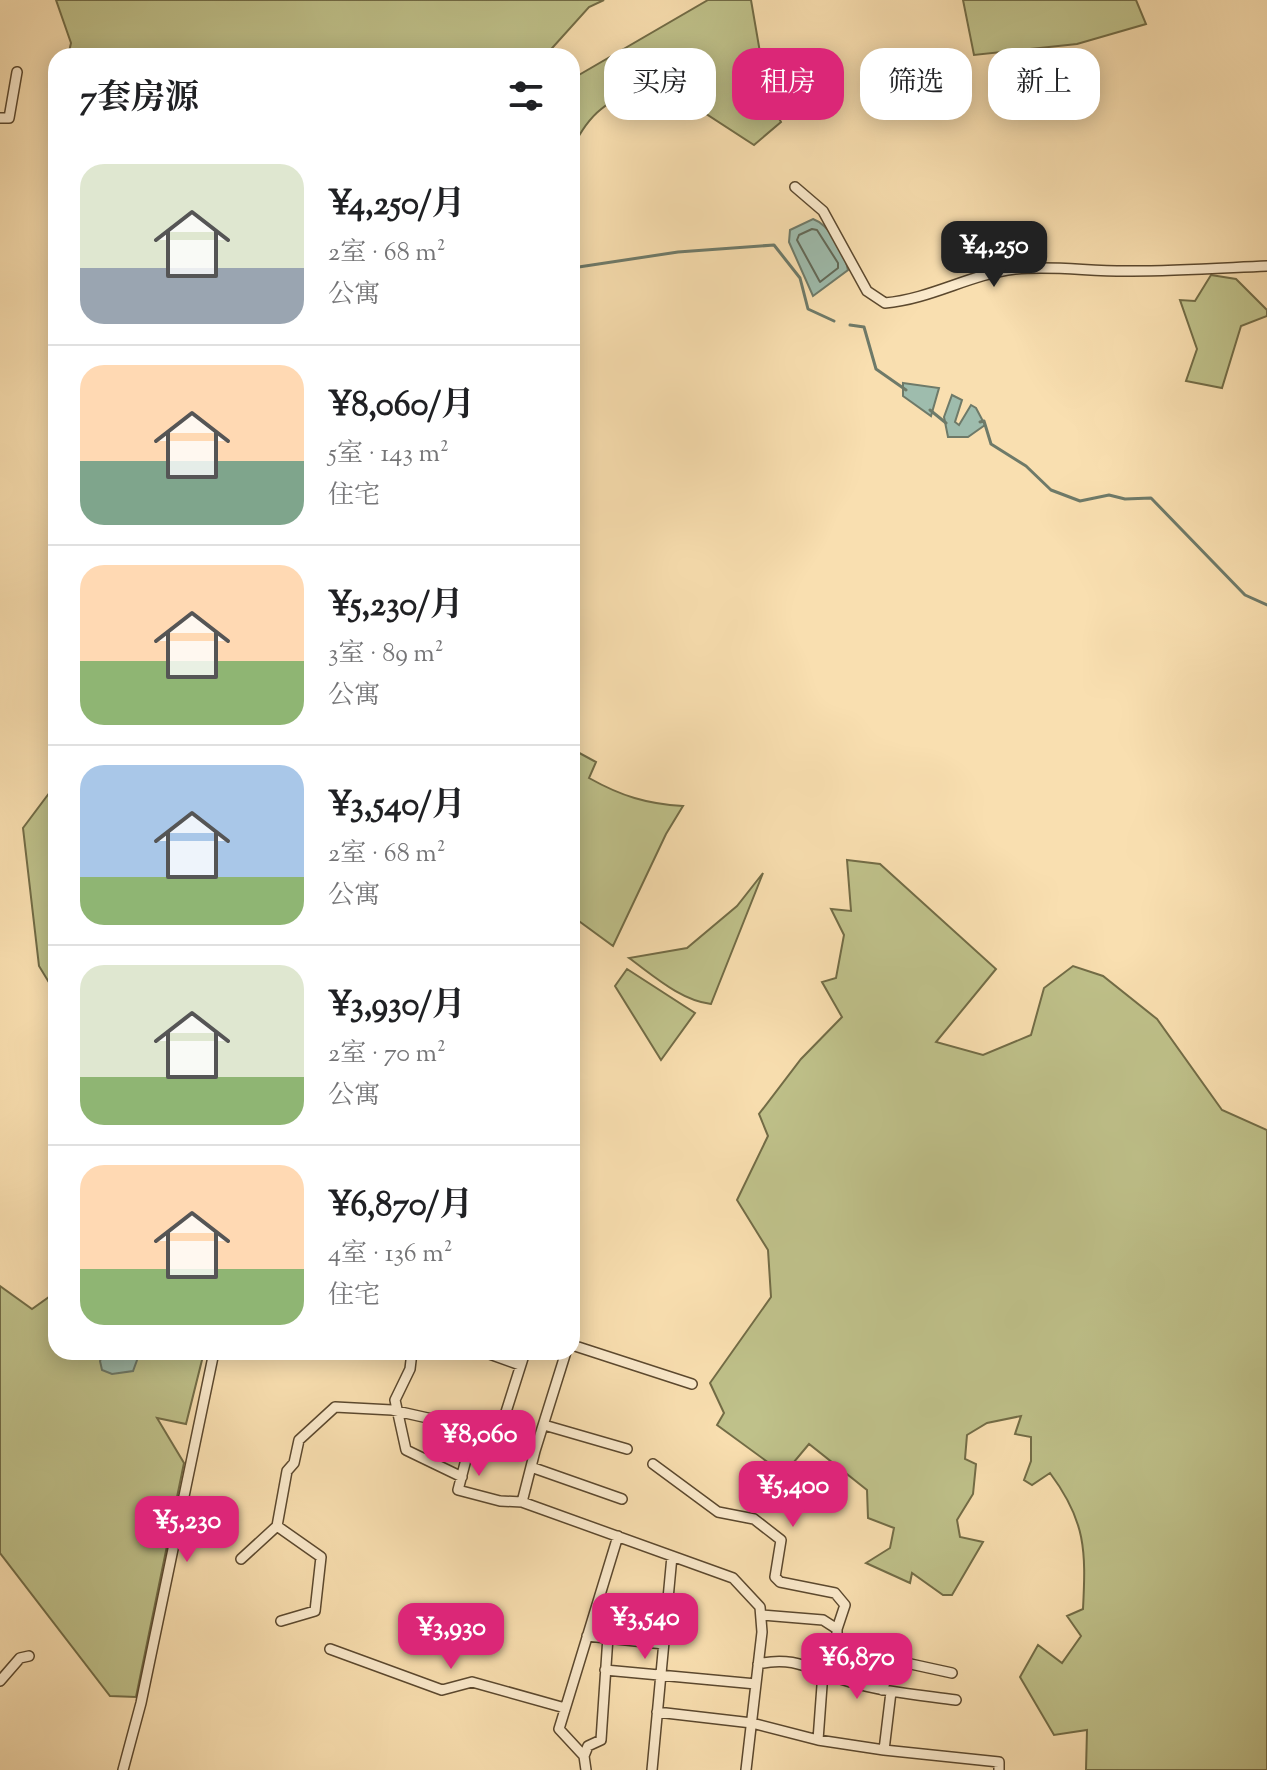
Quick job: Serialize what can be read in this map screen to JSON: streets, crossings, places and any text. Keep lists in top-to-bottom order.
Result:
{
  "page": {
    "chip": [
      "买房",
      "租房",
      "筛选",
      "新上"
    ],
    "heading": "7套房源",
    "list": [
      {
        "name": "¥4,250/月",
        "note": "2室 · 68 m² · 公寓"
      },
      {
        "name": "¥8,060/月",
        "note": "5室 · 143 m² · 住宅"
      },
      {
        "name": "¥5,230/月",
        "note": "3室 · 89 m² · 公寓"
      },
      {
        "name": "¥3,540/月",
        "note": "2室 · 68 m² · 公寓"
      },
      {
        "name": "¥3,930/月",
        "note": "2室 · 70 m² · 公寓"
      },
      {
        "name": "¥6,870/月",
        "note": "4室 · 136 m² · 住宅"
      }
    ],
    "price": [
      "¥4,250",
      "¥8,060",
      "¥5,400",
      "¥5,230",
      "¥3,540",
      "¥3,930",
      "¥6,870"
    ]
  }
}
